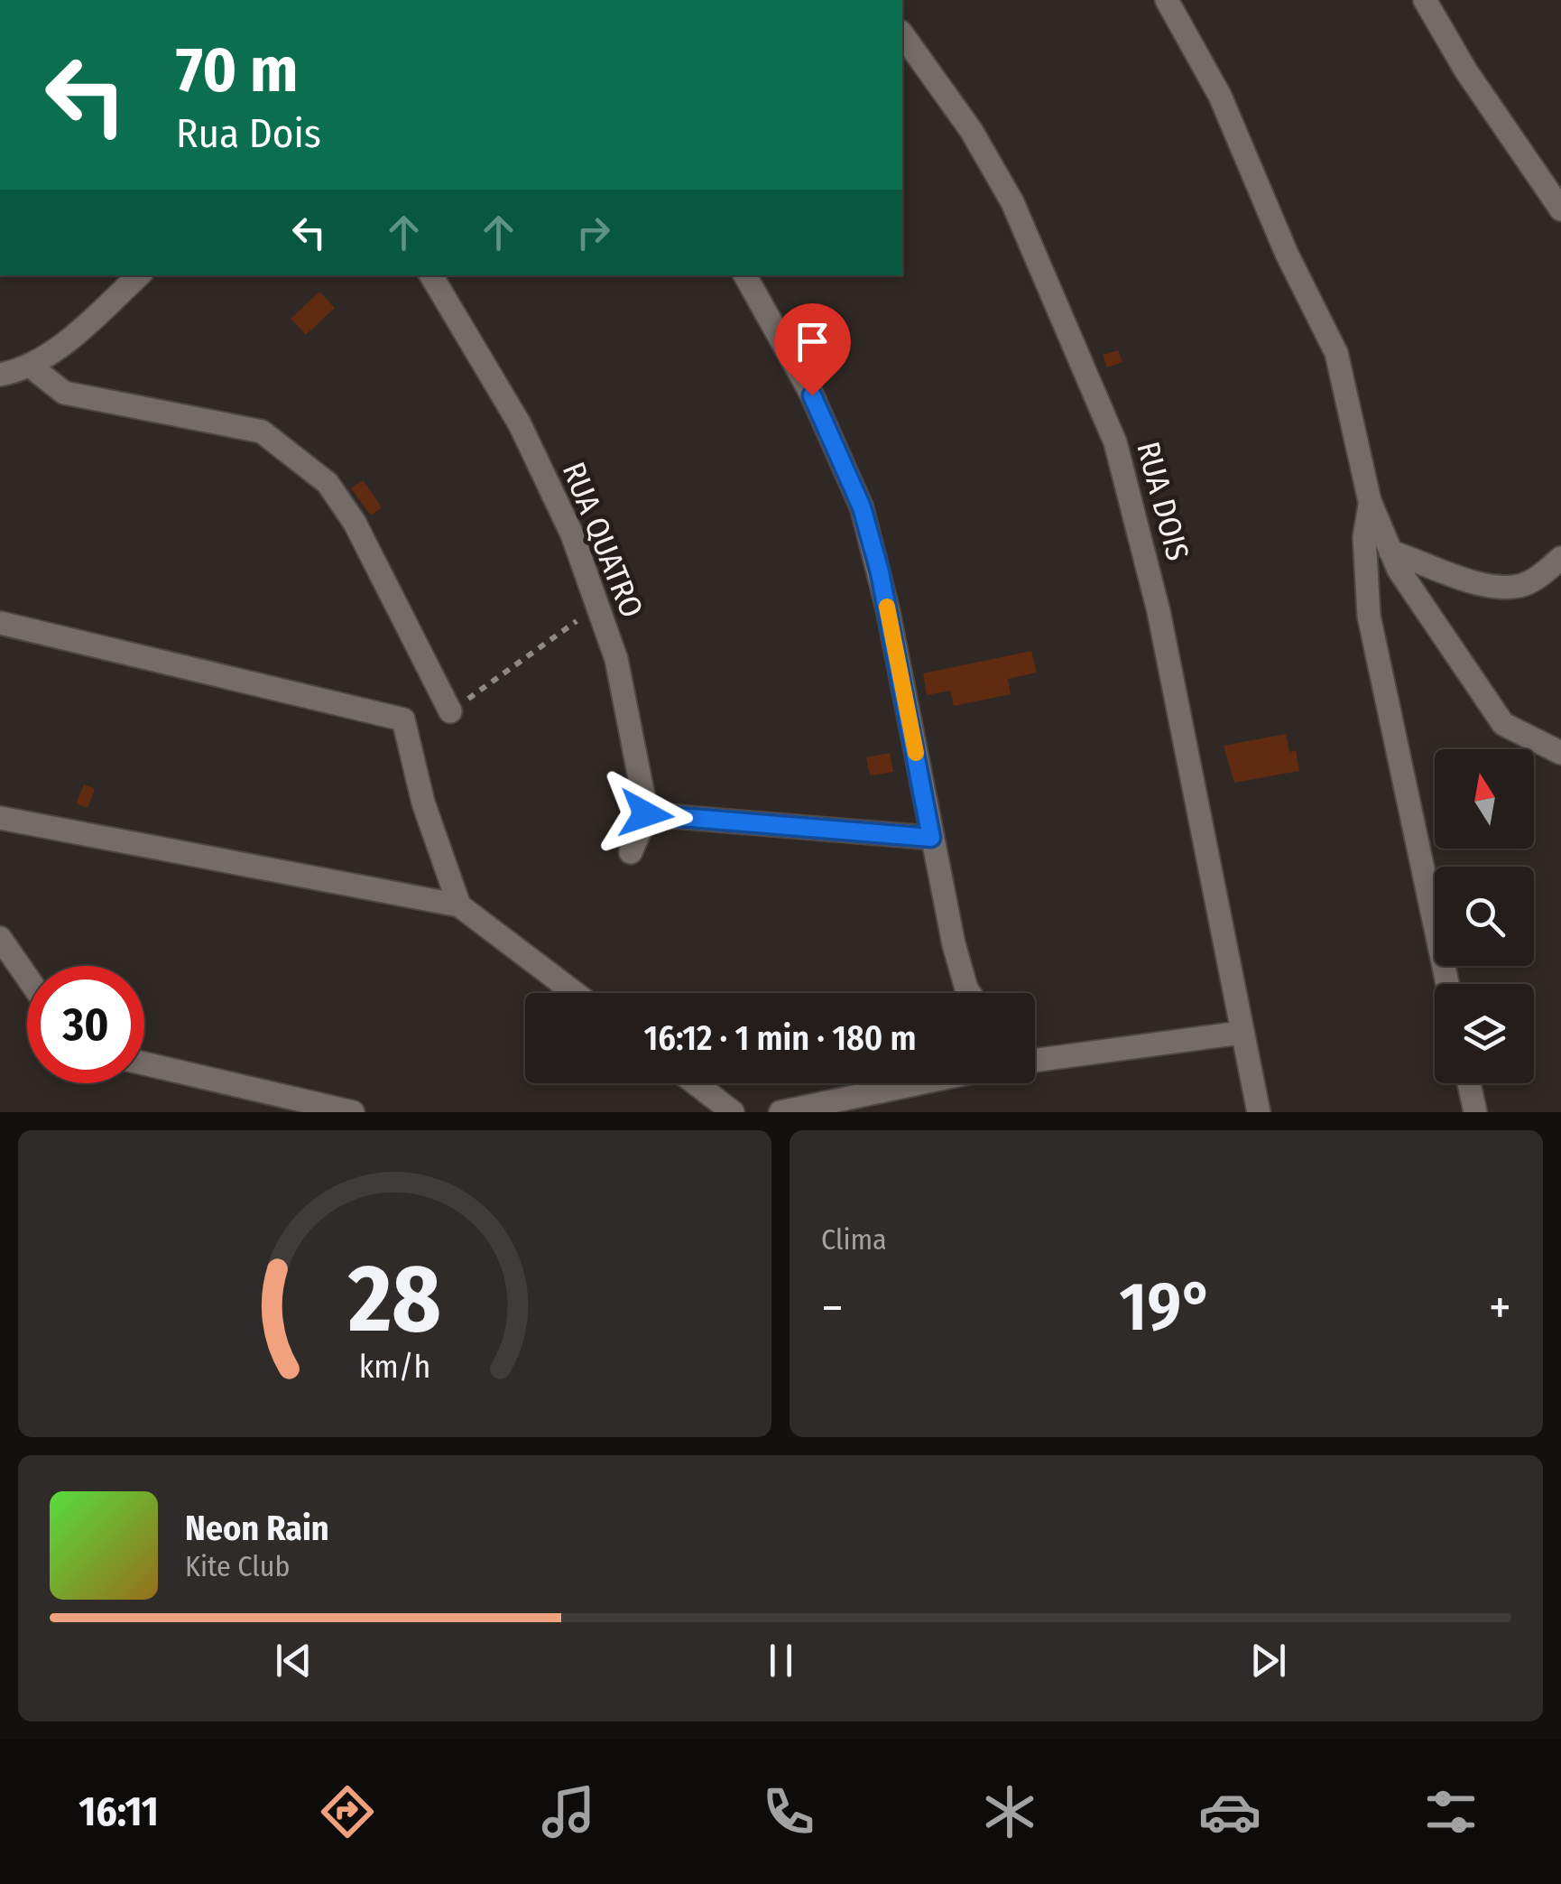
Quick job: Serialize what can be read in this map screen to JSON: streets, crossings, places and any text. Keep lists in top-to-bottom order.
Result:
{
  "streets": {
    "street": ["RUA DOIS", "RUA QUATRO"]
  },
  "north": "top",
  "page": {
    "turn": ["70 m", "Rua Dois"],
    "limit": "30",
    "trip": "16:12 · 1 min · 180 m",
    "tile": "Clima",
    "heat": ["−", "19°", "+"],
    "song": ["Neon Rain", "Kite Club"],
    "tabs": "16:11",
    "gauge": ["28", "km/h"]
  }
}
